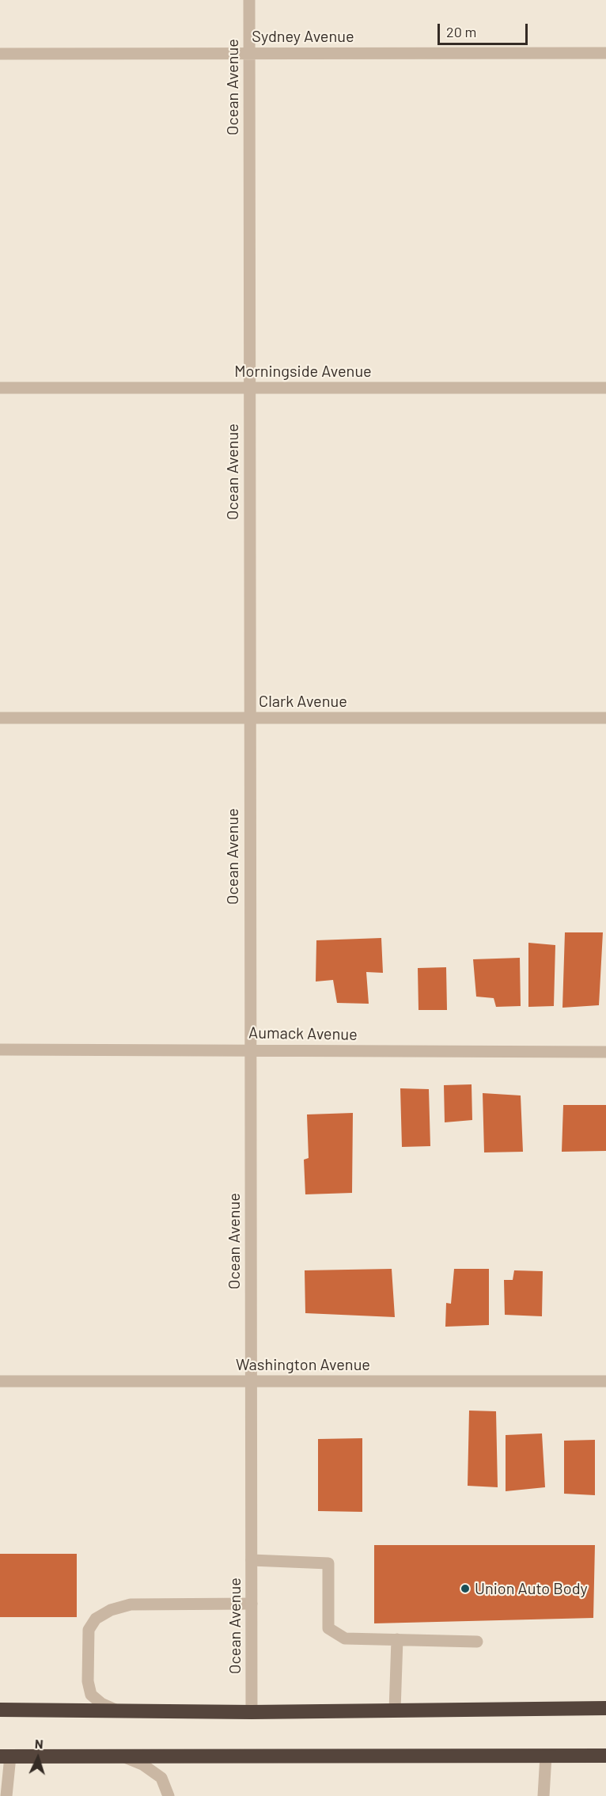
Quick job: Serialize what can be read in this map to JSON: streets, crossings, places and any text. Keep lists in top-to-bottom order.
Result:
{
  "streets": {
    "street": [
      "Sydney Avenue",
      "Ocean Avenue",
      "Morningside Avenue",
      "Clark Avenue",
      "Aumack Avenue",
      "Washington Avenue"
    ]
  },
  "crossings": [
    ["Sydney Avenue", "Ocean Avenue"],
    ["Ocean Avenue", "Morningside Avenue"],
    ["Ocean Avenue", "Clark Avenue"],
    ["Ocean Avenue", "Aumack Avenue"],
    ["Ocean Avenue", "Washington Avenue"]
  ],
  "places": ["Union Auto Body"],
  "scale_bar": "20 m",
  "north": "top"
}
